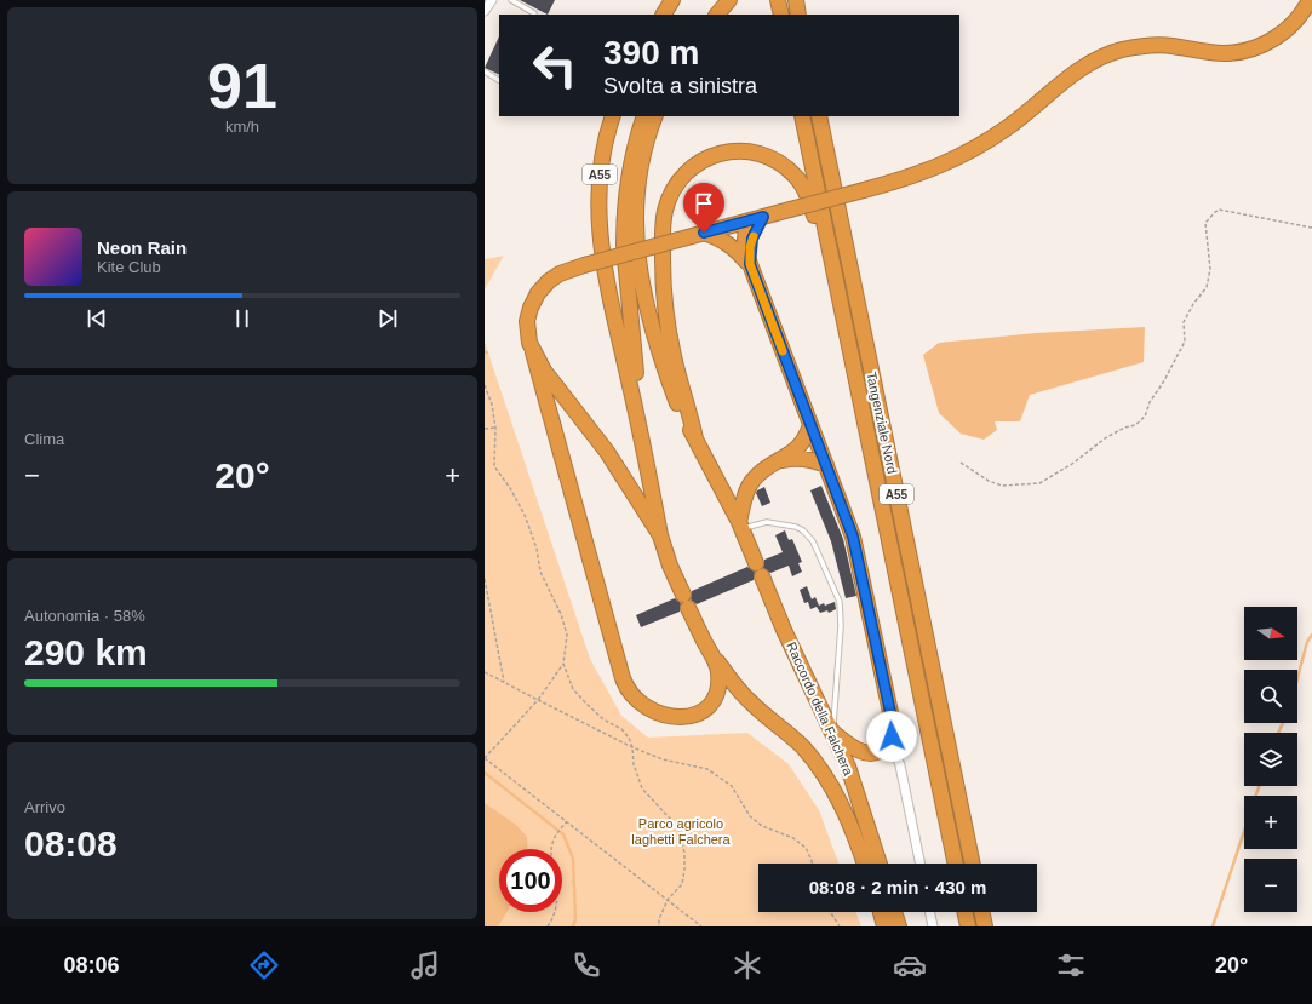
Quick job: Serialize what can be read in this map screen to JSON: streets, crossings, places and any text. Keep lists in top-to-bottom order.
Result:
{
  "streets": {
    "highway": ["A55", "Tangenziale Nord", "Raccordo della Falchera"]
  },
  "parks": ["Parco agricolo laghetti Falchera"],
  "north": "right",
  "page": {
    "tile": [
      ["91", "km/h"],
      "Clima",
      ["Autonomia · 58%", "290 km"],
      ["Arrivo", "08:08"]
    ],
    "turn": ["390 m", "Svolta a sinistra"],
    "song": ["Neon Rain", "Kite Club"],
    "heat": ["−", "20°", "+"],
    "map_buttons": ["+", "−"],
    "limit": "100",
    "trip": "08:08 · 2 min · 430 m",
    "tabs": ["08:06", "20°"]
  }
}
